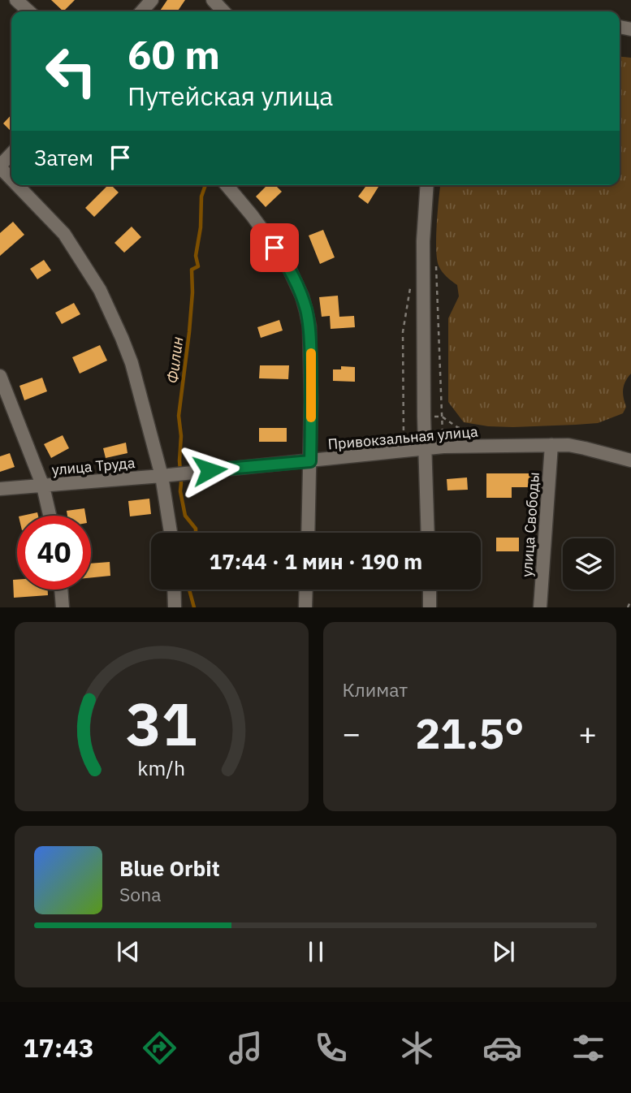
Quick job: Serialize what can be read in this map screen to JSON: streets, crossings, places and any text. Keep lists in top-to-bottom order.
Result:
{
  "streets": {
    "street": ["Привокзальная улица", "улица Труда", "улица Свободы"]
  },
  "crossings": [
    ["Привокзальная улица", "улица Труда"],
    ["Привокзальная улица", "улица Свободы"]
  ],
  "water": ["Филин"],
  "page": {
    "turn": ["60 m", "Путейская улица"],
    "then": "Затем",
    "limit": "40",
    "trip": "17:44 · 1 мин · 190 m",
    "tile": "Климат",
    "heat": ["−", "21.5°", "+"],
    "song": ["Blue Orbit", "Sona"],
    "tabs": "17:43",
    "gauge": ["31", "km/h"]
  }
}
